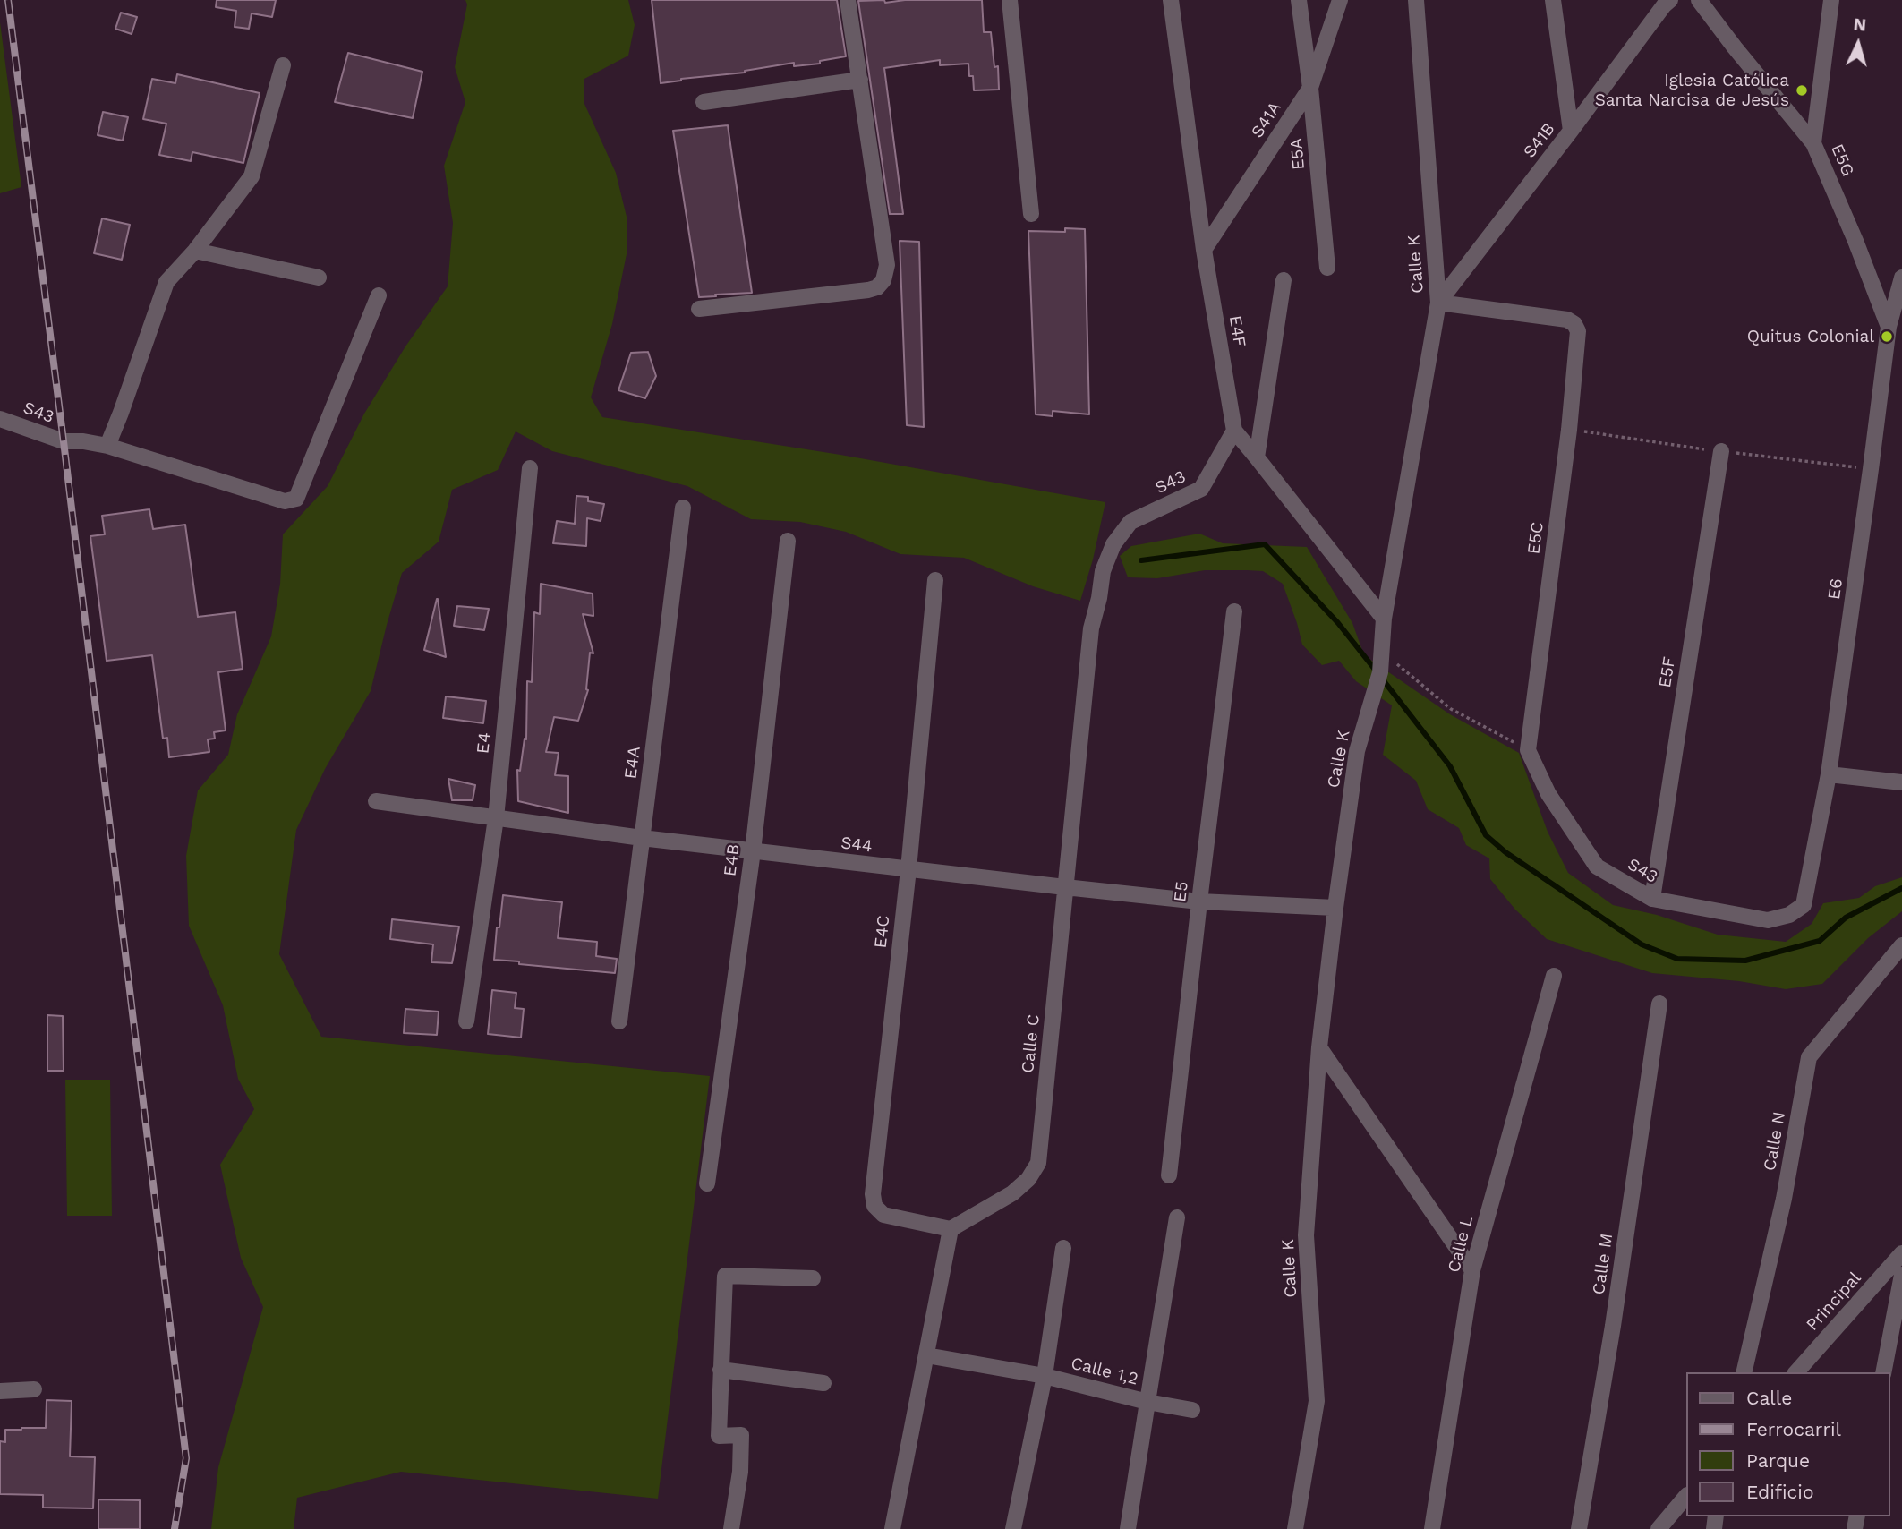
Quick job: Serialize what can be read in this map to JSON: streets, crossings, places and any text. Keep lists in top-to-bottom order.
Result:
{
  "streets": {
    "street": [
      "S41A",
      "S41B",
      "E5A",
      "E5G",
      "Calle K",
      "E4F",
      "S43",
      "E5C",
      "E6",
      "E5F",
      "E4",
      "E4A",
      "S44",
      "E4B",
      "E5",
      "E4C",
      "Calle C",
      "Calle N",
      "Calle L",
      "Calle M",
      "Principal",
      "Calle 1,2"
    ]
  },
  "crossings": [
    ["S41A", "E5A"],
    ["S41A", "E4F"],
    ["S41B", "Calle K"],
    ["S41B", "E5C"],
    ["E5G", "E6"],
    ["Calle K", "E5C"],
    ["Calle K", "S44"],
    ["E4F", "S43"],
    ["S43", "E5C"],
    ["S43", "E6"],
    ["S43", "E5F"],
    ["S43", "Calle C"],
    ["E4", "S44"],
    ["E4A", "S44"],
    ["S44", "E4B"],
    ["S44", "E5"],
    ["S44", "E4C"],
    ["S44", "Calle C"],
    ["E4C", "Calle C"]
  ],
  "places": ["Iglesia Católica Santa Narcisa de Jesús", "Quitus Colonial"],
  "legend": [
    "Calle",
    "Ferrocarril",
    "Parque",
    "Edificio"
  ],
  "north": "top"
}
